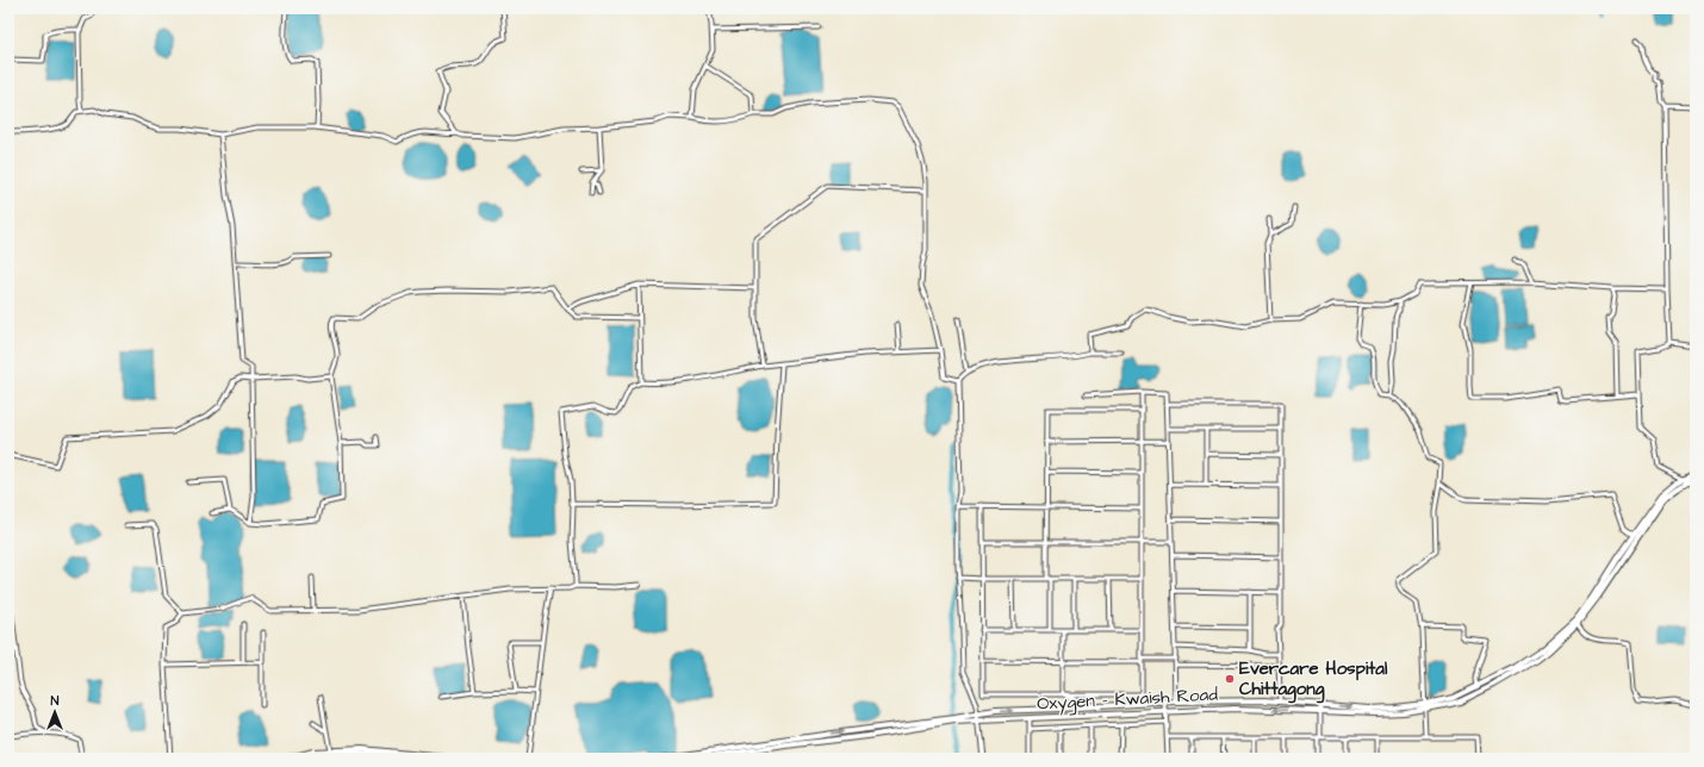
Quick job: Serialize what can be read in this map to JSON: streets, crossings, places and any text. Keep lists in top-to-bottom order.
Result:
{
  "streets": {
    "main road": ["Oxygen - Kwaish Road"]
  },
  "places": ["Evercare Hospital Chittagong"],
  "north": "top"
}
